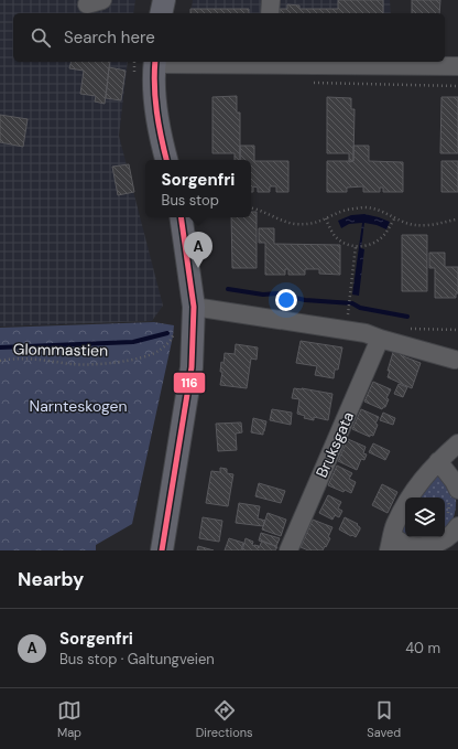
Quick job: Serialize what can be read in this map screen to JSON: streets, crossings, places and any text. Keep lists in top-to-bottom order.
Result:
{
  "streets": {
    "street": ["Bruksgata"],
    "path": ["Glommastien"]
  },
  "parks": ["Narnteskogen"],
  "lines": ["transit line 116"],
  "page": {
    "search": "Search here",
    "popup": ["Sorgenfri", "Bus stop"],
    "pins": "A",
    "heading": "Nearby",
    "list": [
      {
        "mark": "A",
        "name": "Sorgenfri",
        "note": "Bus stop · Galtungveien",
        "value": "40 m"
      }
    ],
    "nav": ["Map", "Directions", "Saved"]
  }
}
